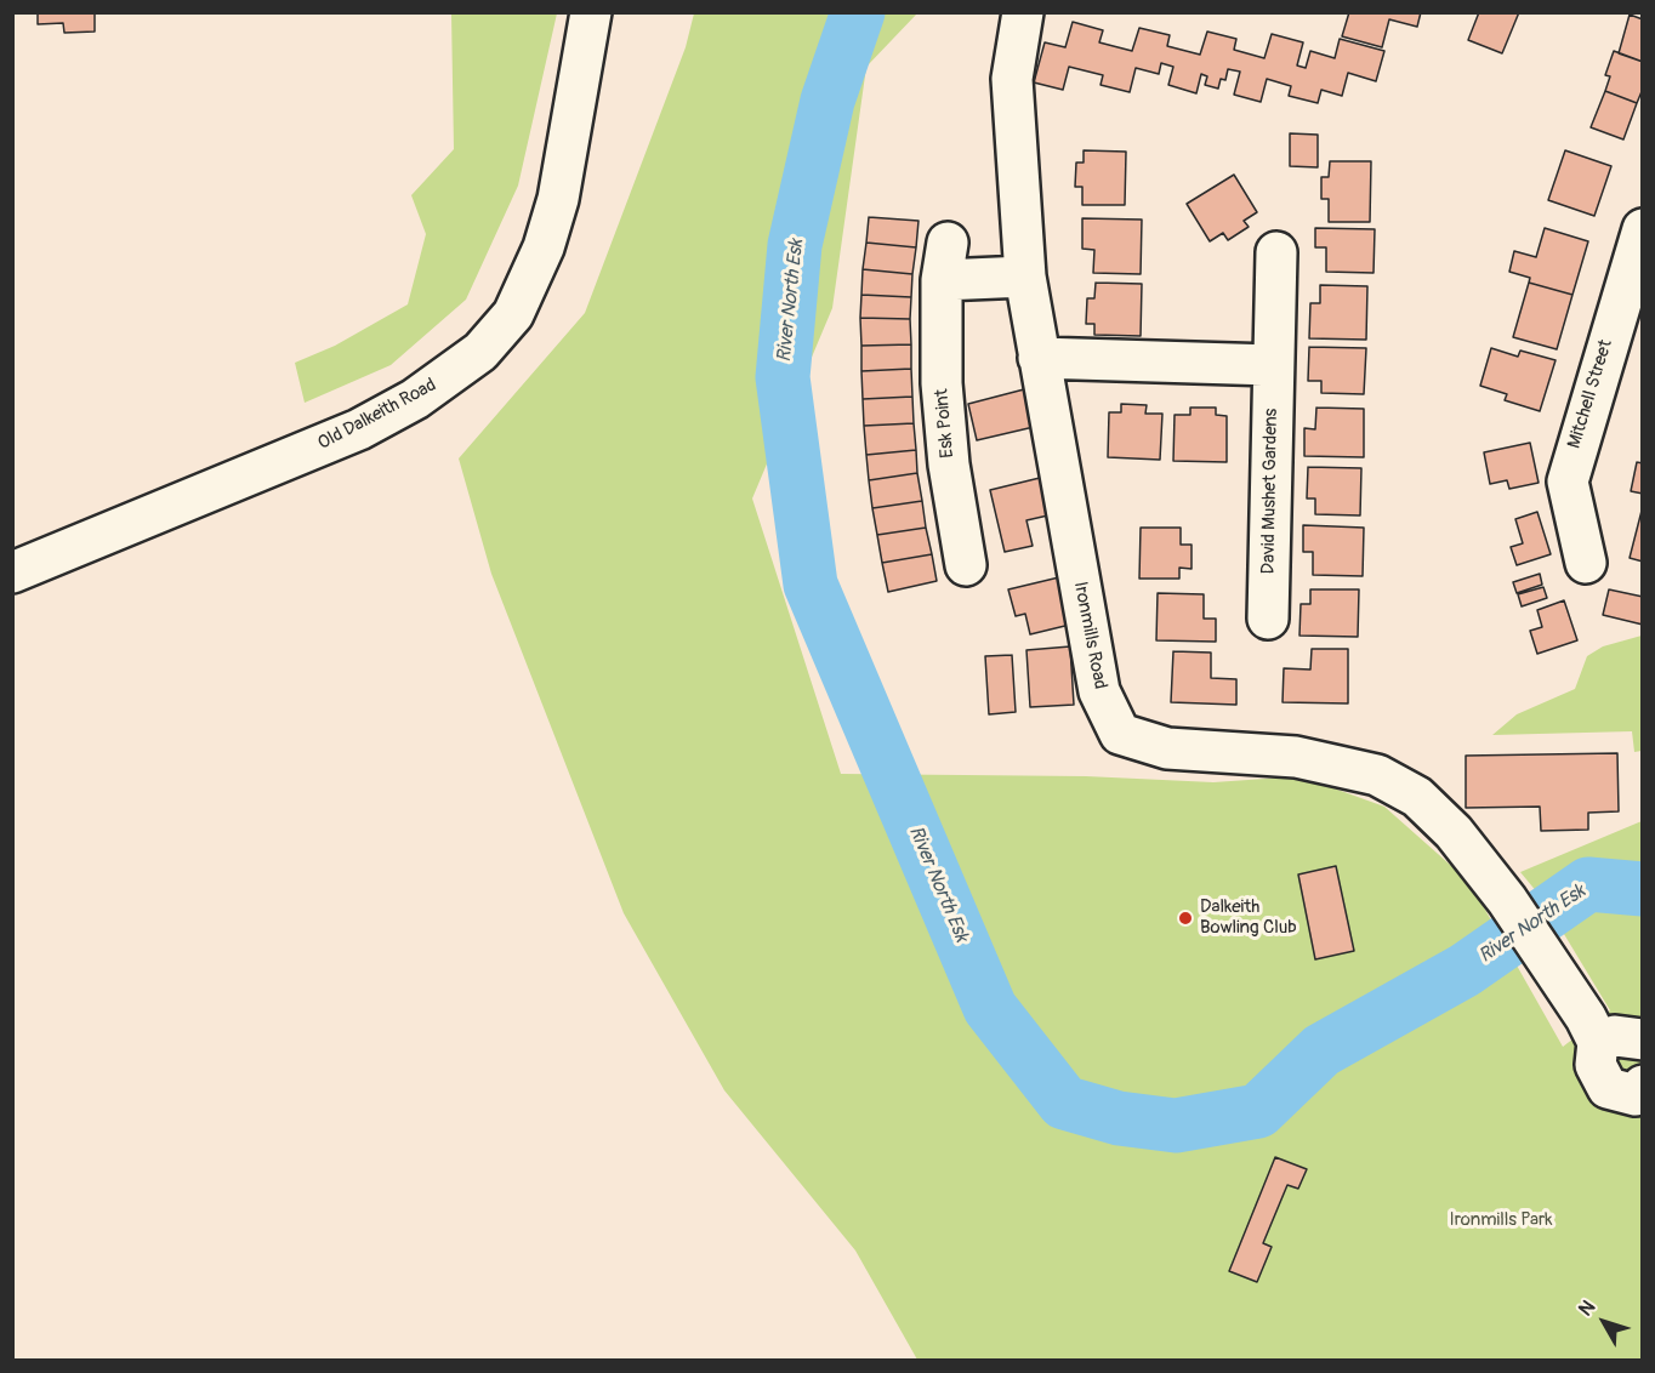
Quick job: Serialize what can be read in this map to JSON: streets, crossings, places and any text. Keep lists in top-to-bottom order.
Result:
{
  "streets": {
    "street": [
      "Mitchell Street",
      "Old Dalkeith Road",
      "Esk Point",
      "David Mushet Gardens",
      "Ironmills Road"
    ]
  },
  "crossings": [
    ["Esk Point", "Ironmills Road"]
  ],
  "water": ["River North Esk"],
  "parks": ["Ironmills Park"],
  "places": ["Dalkeith Bowling Club"],
  "north": "top left"
}
